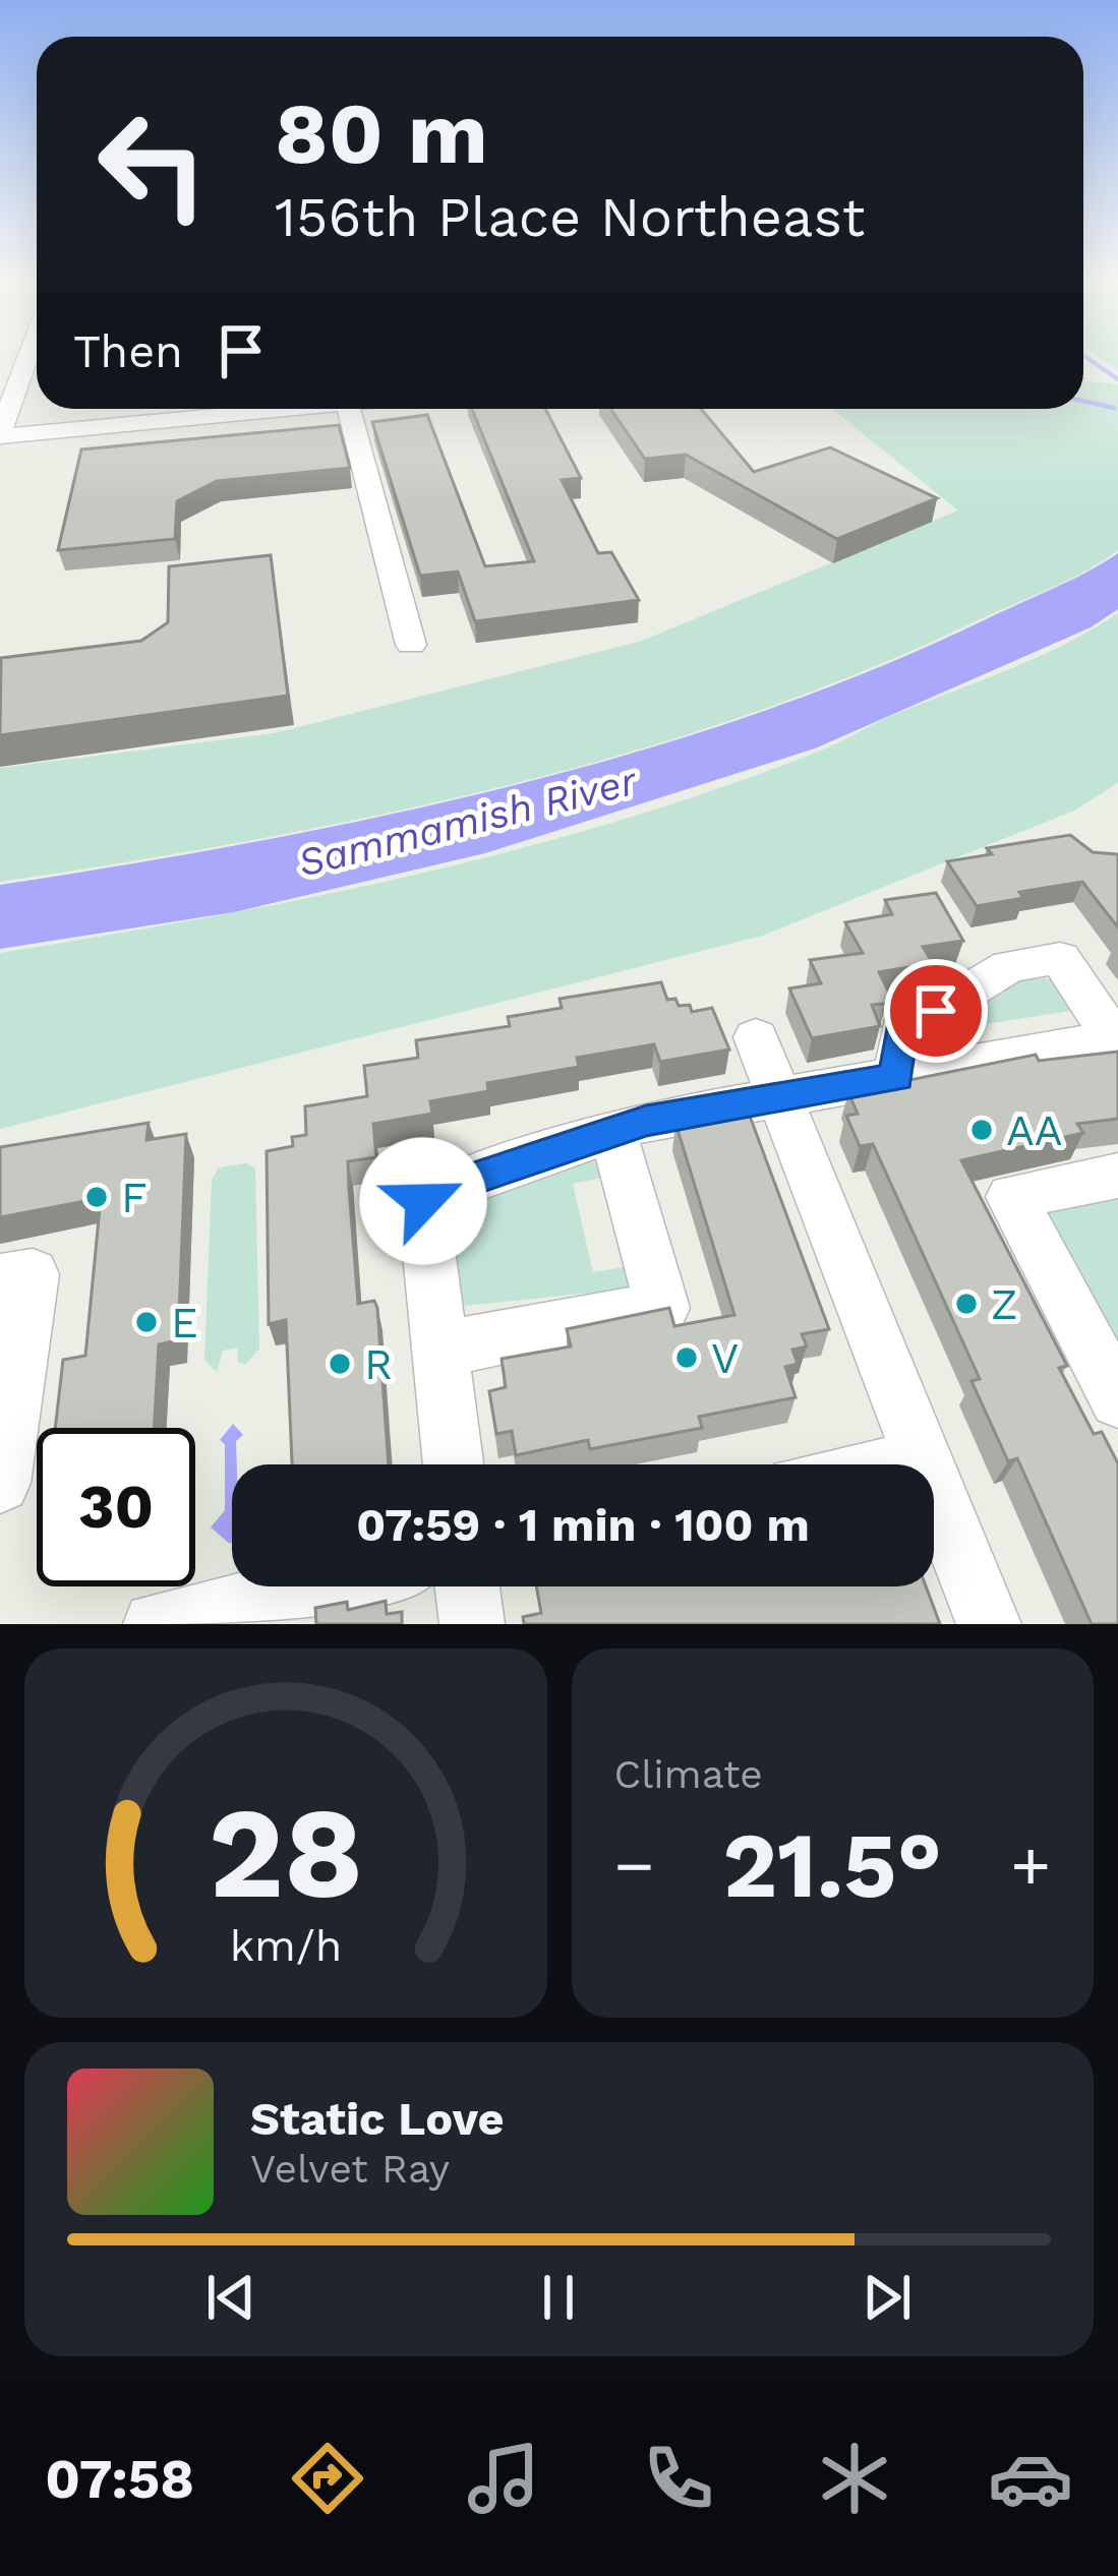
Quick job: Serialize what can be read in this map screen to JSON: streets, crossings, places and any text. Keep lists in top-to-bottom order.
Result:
{
  "water": ["Sammamish River"],
  "places": [
    "AA",
    "F",
    "Z",
    "E",
    "V",
    "R"
  ],
  "page": {
    "turn": ["80 m", "156th Place Northeast"],
    "then": "Then",
    "limit": "30",
    "trip": "07:59 · 1 min · 100 m",
    "tile": "Climate",
    "heat": ["−", "21.5°", "+"],
    "song": ["Static Love", "Velvet Ray"],
    "tabs": "07:58",
    "gauge": ["28", "km/h"]
  }
}
